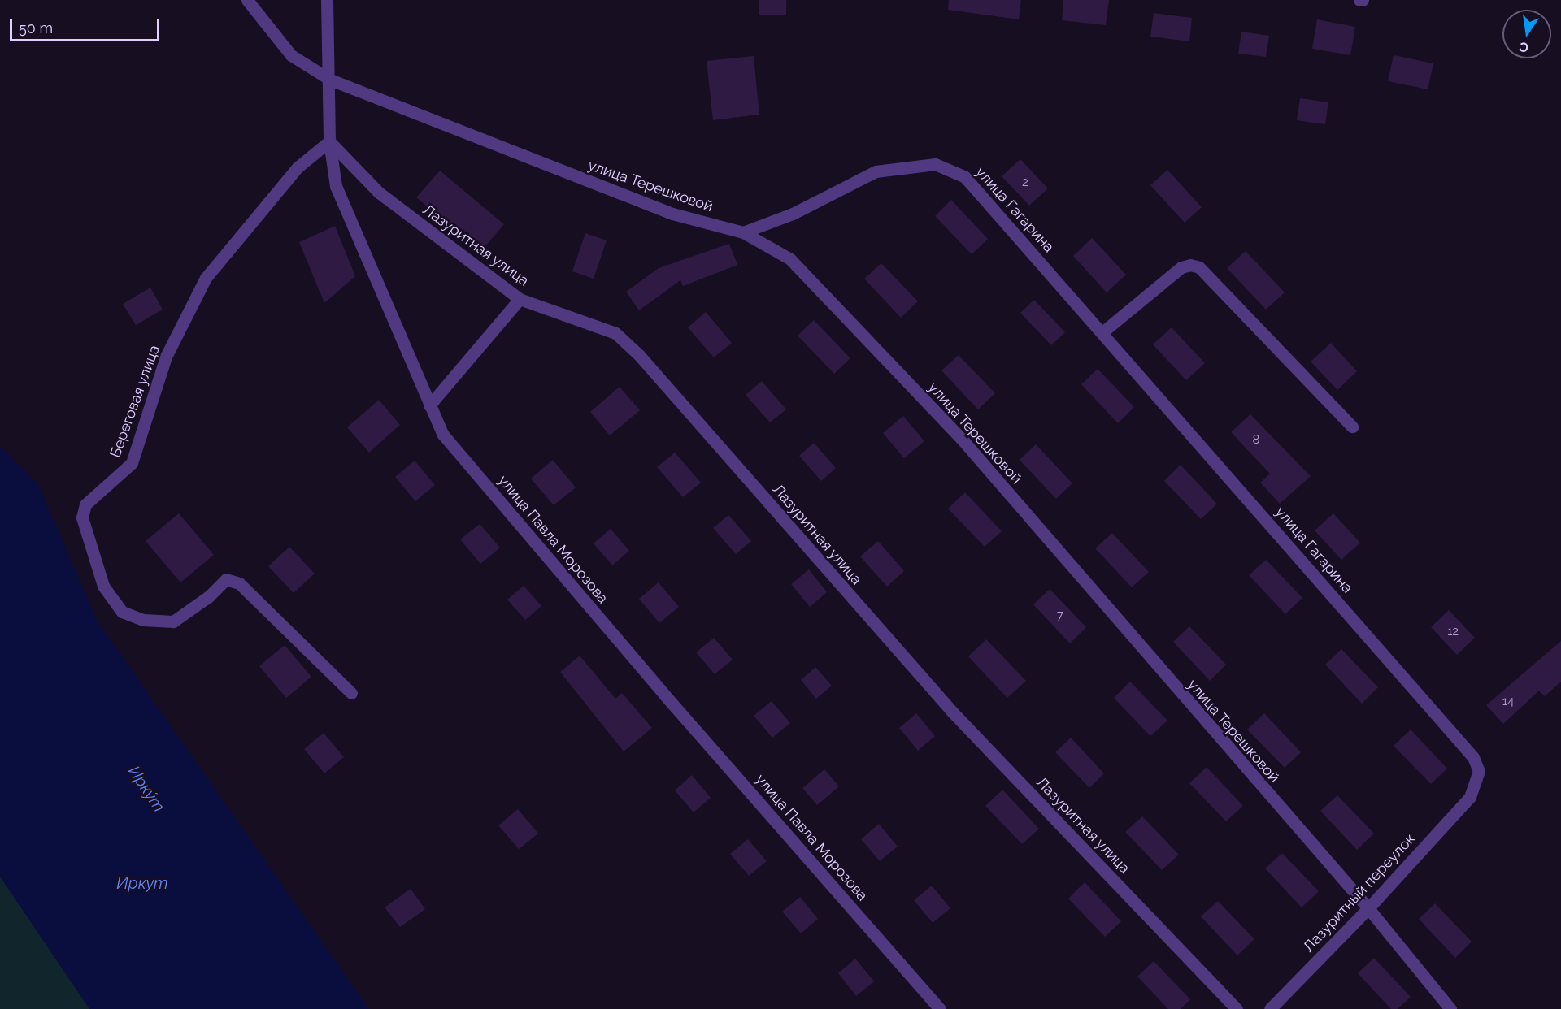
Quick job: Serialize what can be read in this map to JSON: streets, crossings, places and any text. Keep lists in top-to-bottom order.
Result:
{
  "streets": {
    "street": [
      "улица Терешковой",
      "улица Гагарина",
      "Лазуритная улица",
      "Береговая улица",
      "улица Павла Морозова",
      "Лазуритный переулок"
    ]
  },
  "crossings": [
    ["улица Терешковой", "улица Гагарина"],
    ["улица Терешковой", "улица Павла Морозова"],
    ["улица Терешковой", "Лазуритный переулок"],
    ["улица Гагарина", "Лазуритный переулок"],
    ["Лазуритная улица", "Береговая улица"],
    ["Лазуритная улица", "улица Павла Морозова"],
    ["Береговая улица", "улица Павла Морозова"]
  ],
  "water": ["Ирку́т", "Иркут"],
  "house_numbers": [
    "2",
    "8",
    "7",
    "12",
    "14"
  ],
  "scale_bar": "50 m",
  "north": "bottom"
}
